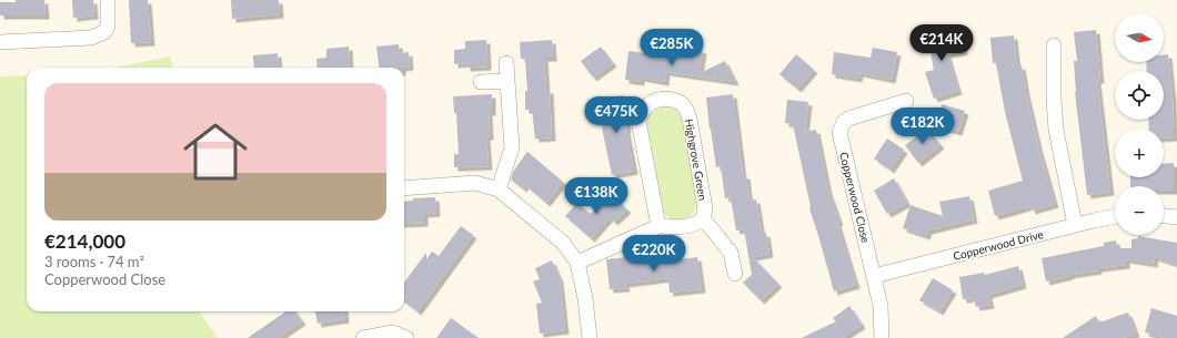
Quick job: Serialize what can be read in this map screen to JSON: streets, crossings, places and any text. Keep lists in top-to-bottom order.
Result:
{
  "streets": {
    "street": ["Highgrove Green", "Copperwood Close", "Copperwood Drive"]
  },
  "crossings": [
    ["Copperwood Close", "Copperwood Drive"]
  ],
  "north": "right",
  "page": {
    "map_buttons": ["+", "−"],
    "price": [
      "€214K",
      "€285K",
      "€475K",
      "€182K",
      "€138K",
      "€220K"
    ],
    "list": [
      {
        "name": "€214,000",
        "note": "3 rooms · 74 m² · Copperwood Close"
      }
    ]
  }
}
